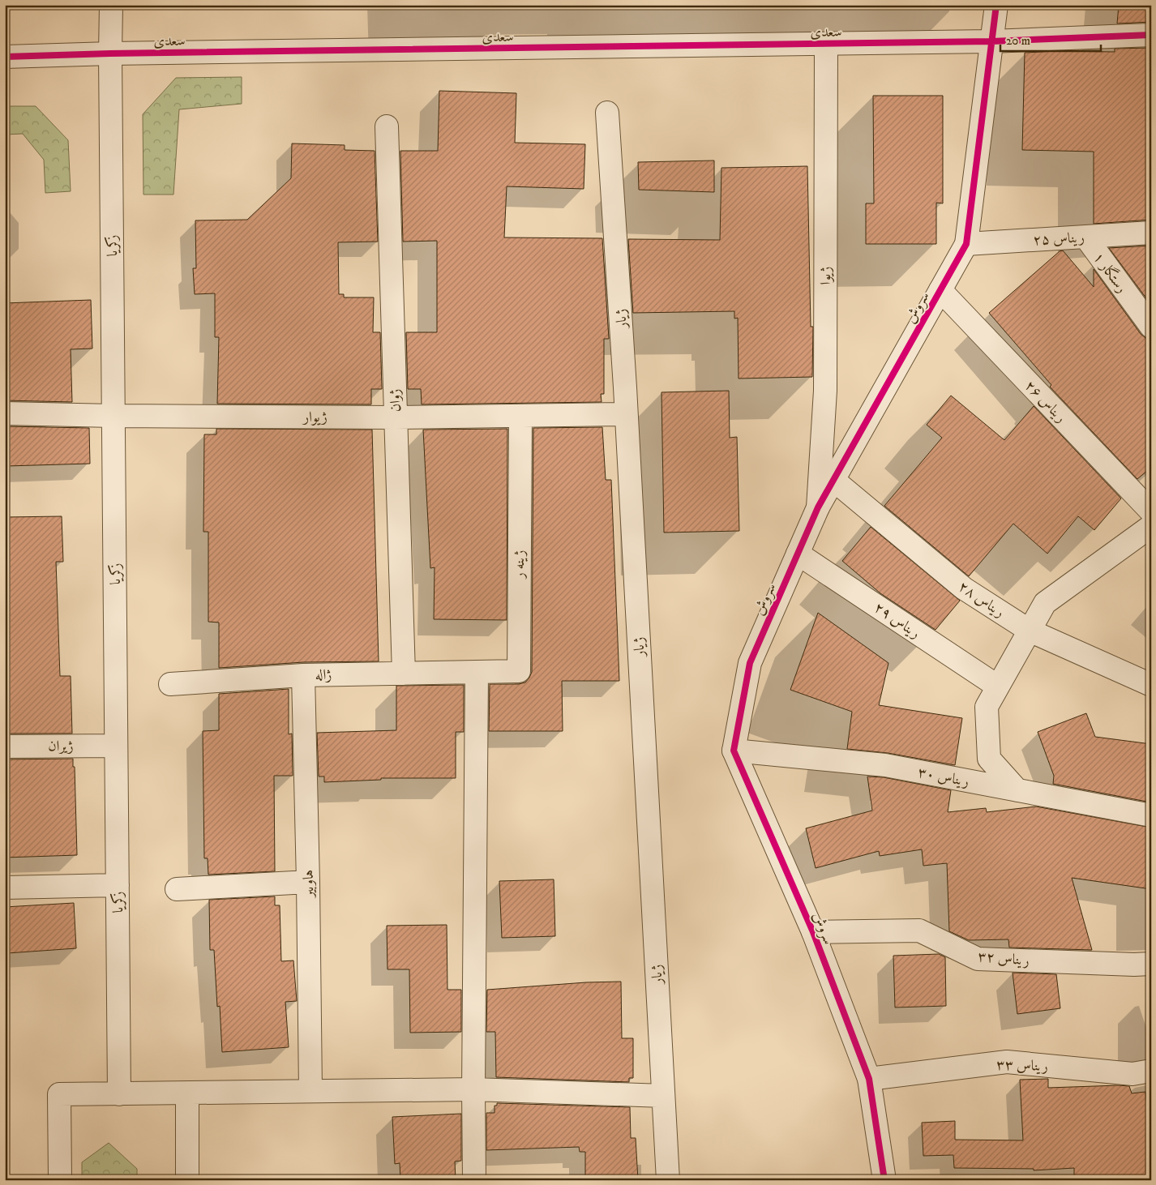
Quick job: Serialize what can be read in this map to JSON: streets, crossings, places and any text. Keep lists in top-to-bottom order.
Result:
{
  "streets": {
    "street": [
      "سعدی",
      "ریناس ۲۵",
      "زکریا",
      "رستگار ۱",
      "ژیوا",
      "سروش",
      "ژیار",
      "ژوان",
      "ریناس ۲۶",
      "ژیوار",
      "ژینه ر",
      "ریناس ۲۸",
      "ریناس ۲۹",
      "ژاله",
      "ژیران",
      "ریناس ۳۰",
      "هاوبیر",
      "ریناس ۳۲",
      "ریناس ۳۳"
    ]
  },
  "crossings": [
    ["سعدی", "زکریا"],
    ["سعدی", "ژیوا"],
    ["سعدی", "سروش"],
    ["ریناس ۲۵", "رستگار ۱"],
    ["ریناس ۲۵", "سروش"],
    ["زکریا", "ژیوار"],
    ["زکریا", "ژیران"],
    ["ژیوا", "سروش"],
    ["سروش", "ریناس ۲۶"],
    ["سروش", "ریناس ۲۸"],
    ["سروش", "ریناس ۲۹"],
    ["سروش", "ریناس ۳۰"],
    ["سروش", "ریناس ۳۲"],
    ["سروش", "ریناس ۳۳"],
    ["ژیار", "ژیوار"],
    ["ژوان", "ژیوار"],
    ["ژوان", "ژاله"],
    ["ژیوار", "ژینه ر"],
    ["ژینه ر", "ژاله"],
    ["ژاله", "هاوبیر"]
  ],
  "scale_bar": "20 m"
}
